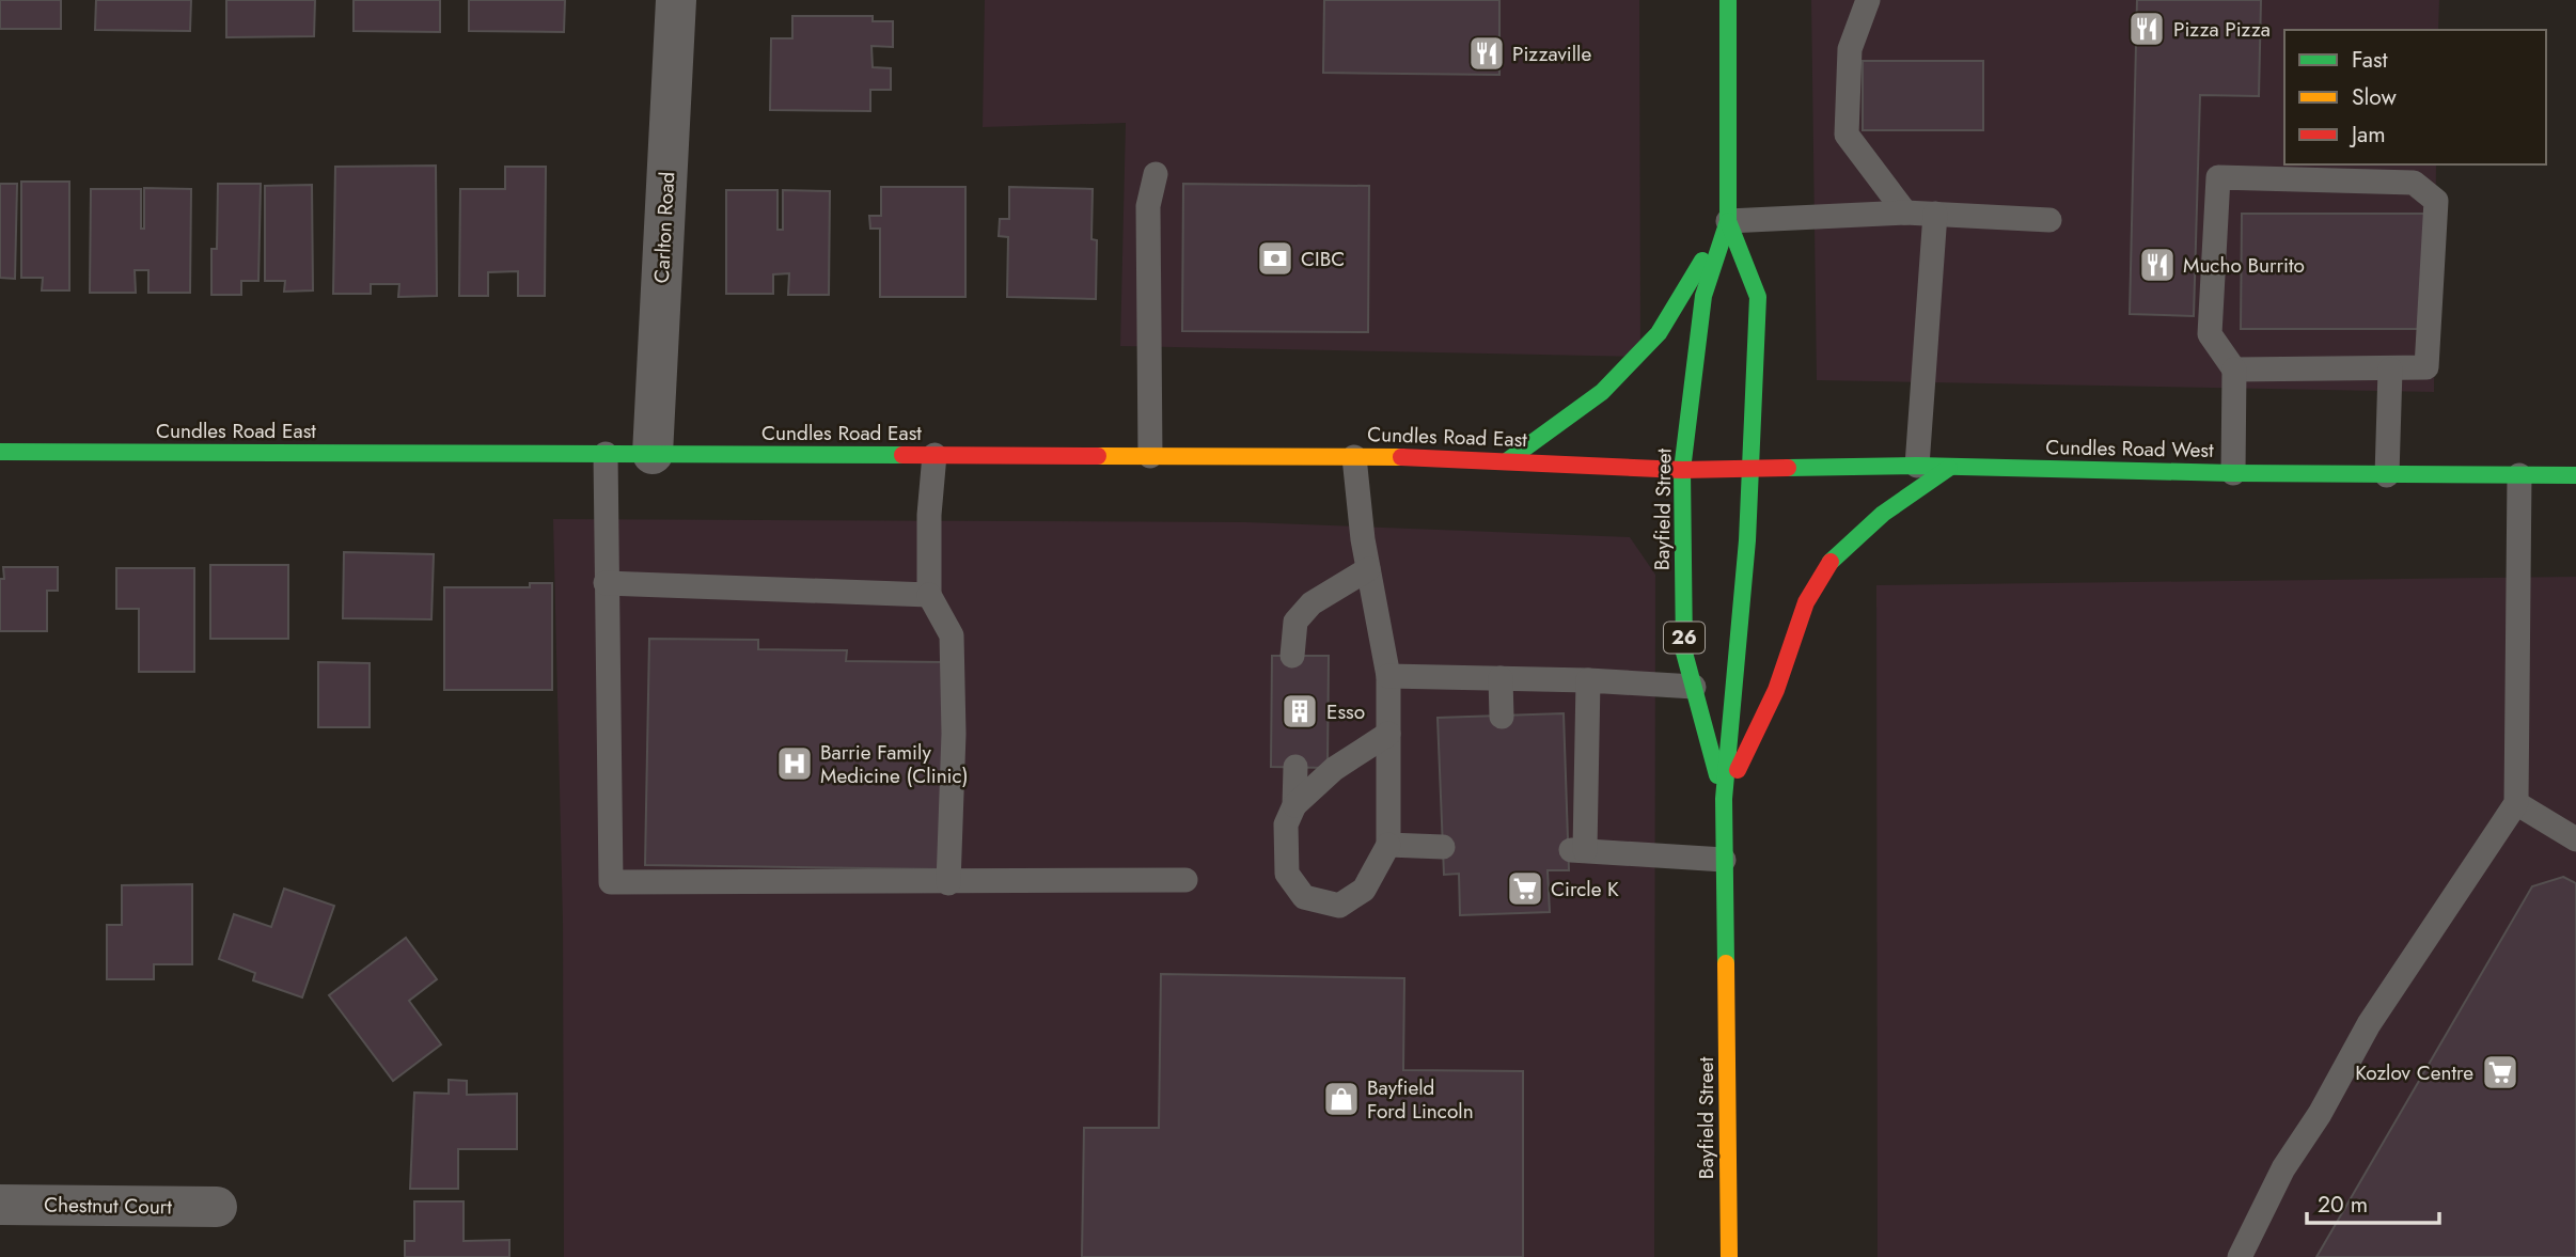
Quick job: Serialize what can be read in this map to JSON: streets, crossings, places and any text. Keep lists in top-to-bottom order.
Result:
{
  "streets": {
    "main road": [
      "Cundles Road East",
      "Cundles Road West",
      "Bayfield Street",
      "26"
    ],
    "street": ["Carlton Road", "Chestnut Court"]
  },
  "crossings": [
    ["Carlton Road", "Cundles Road East"],
    ["Cundles Road East", "Cundles Road West"],
    ["Cundles Road East", "Bayfield Street"],
    ["Cundles Road West", "Bayfield Street"]
  ],
  "places": {
    "restaurant": ["Pizza Pizza", "Pizzaville", "Mucho Burrito"],
    "bank": ["CIBC"],
    "building": ["Esso"],
    "hospital": ["Barrie Family Medicine (Clinic)"],
    "supermarket": ["Circle K", "Kozlov Centre"],
    "shop": ["Bayfield Ford Lincoln"]
  },
  "legend": ["Fast", "Slow", "Jam"],
  "scale_bar": "20 m"
}
